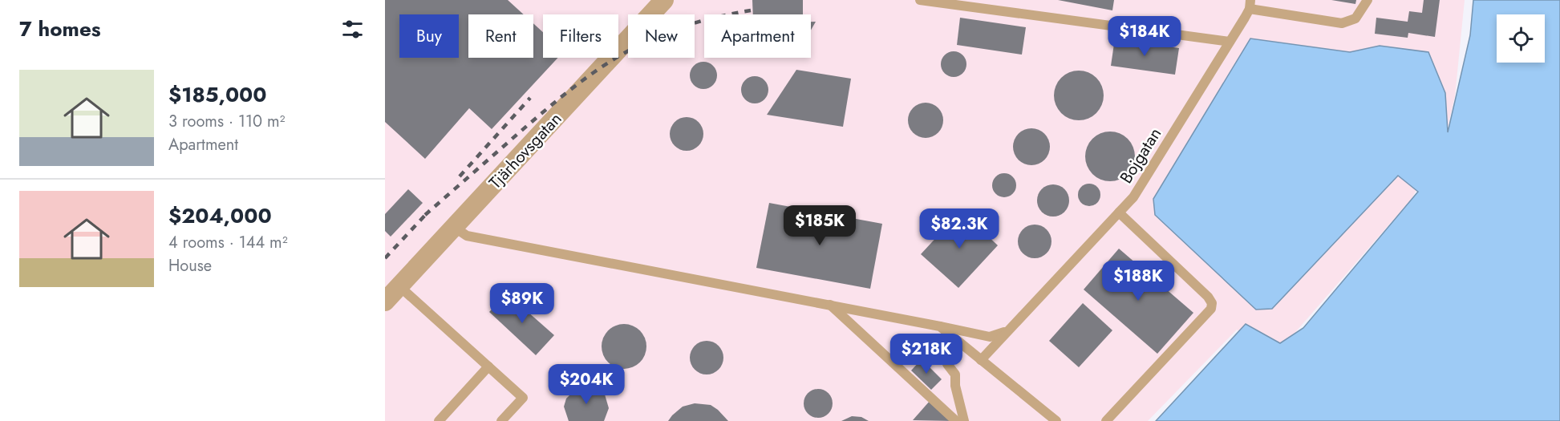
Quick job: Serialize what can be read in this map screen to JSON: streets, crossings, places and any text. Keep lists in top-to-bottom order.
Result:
{
  "streets": {
    "street": ["Tjärhovsgatan"],
    "lane": ["Bojgatan"]
  },
  "page": {
    "heading": "7 homes",
    "chip": [
      "Buy",
      "Rent",
      "Filters",
      "New",
      "Apartment"
    ],
    "price": [
      "$184K",
      "$185K",
      "$82.3K",
      "$188K",
      "$89K",
      "$218K",
      "$204K"
    ],
    "list": [
      {
        "name": "$185,000",
        "note": "3 rooms · 110 m² · Apartment"
      },
      {
        "name": "$204,000",
        "note": "4 rooms · 144 m² · House"
      }
    ]
  }
}
